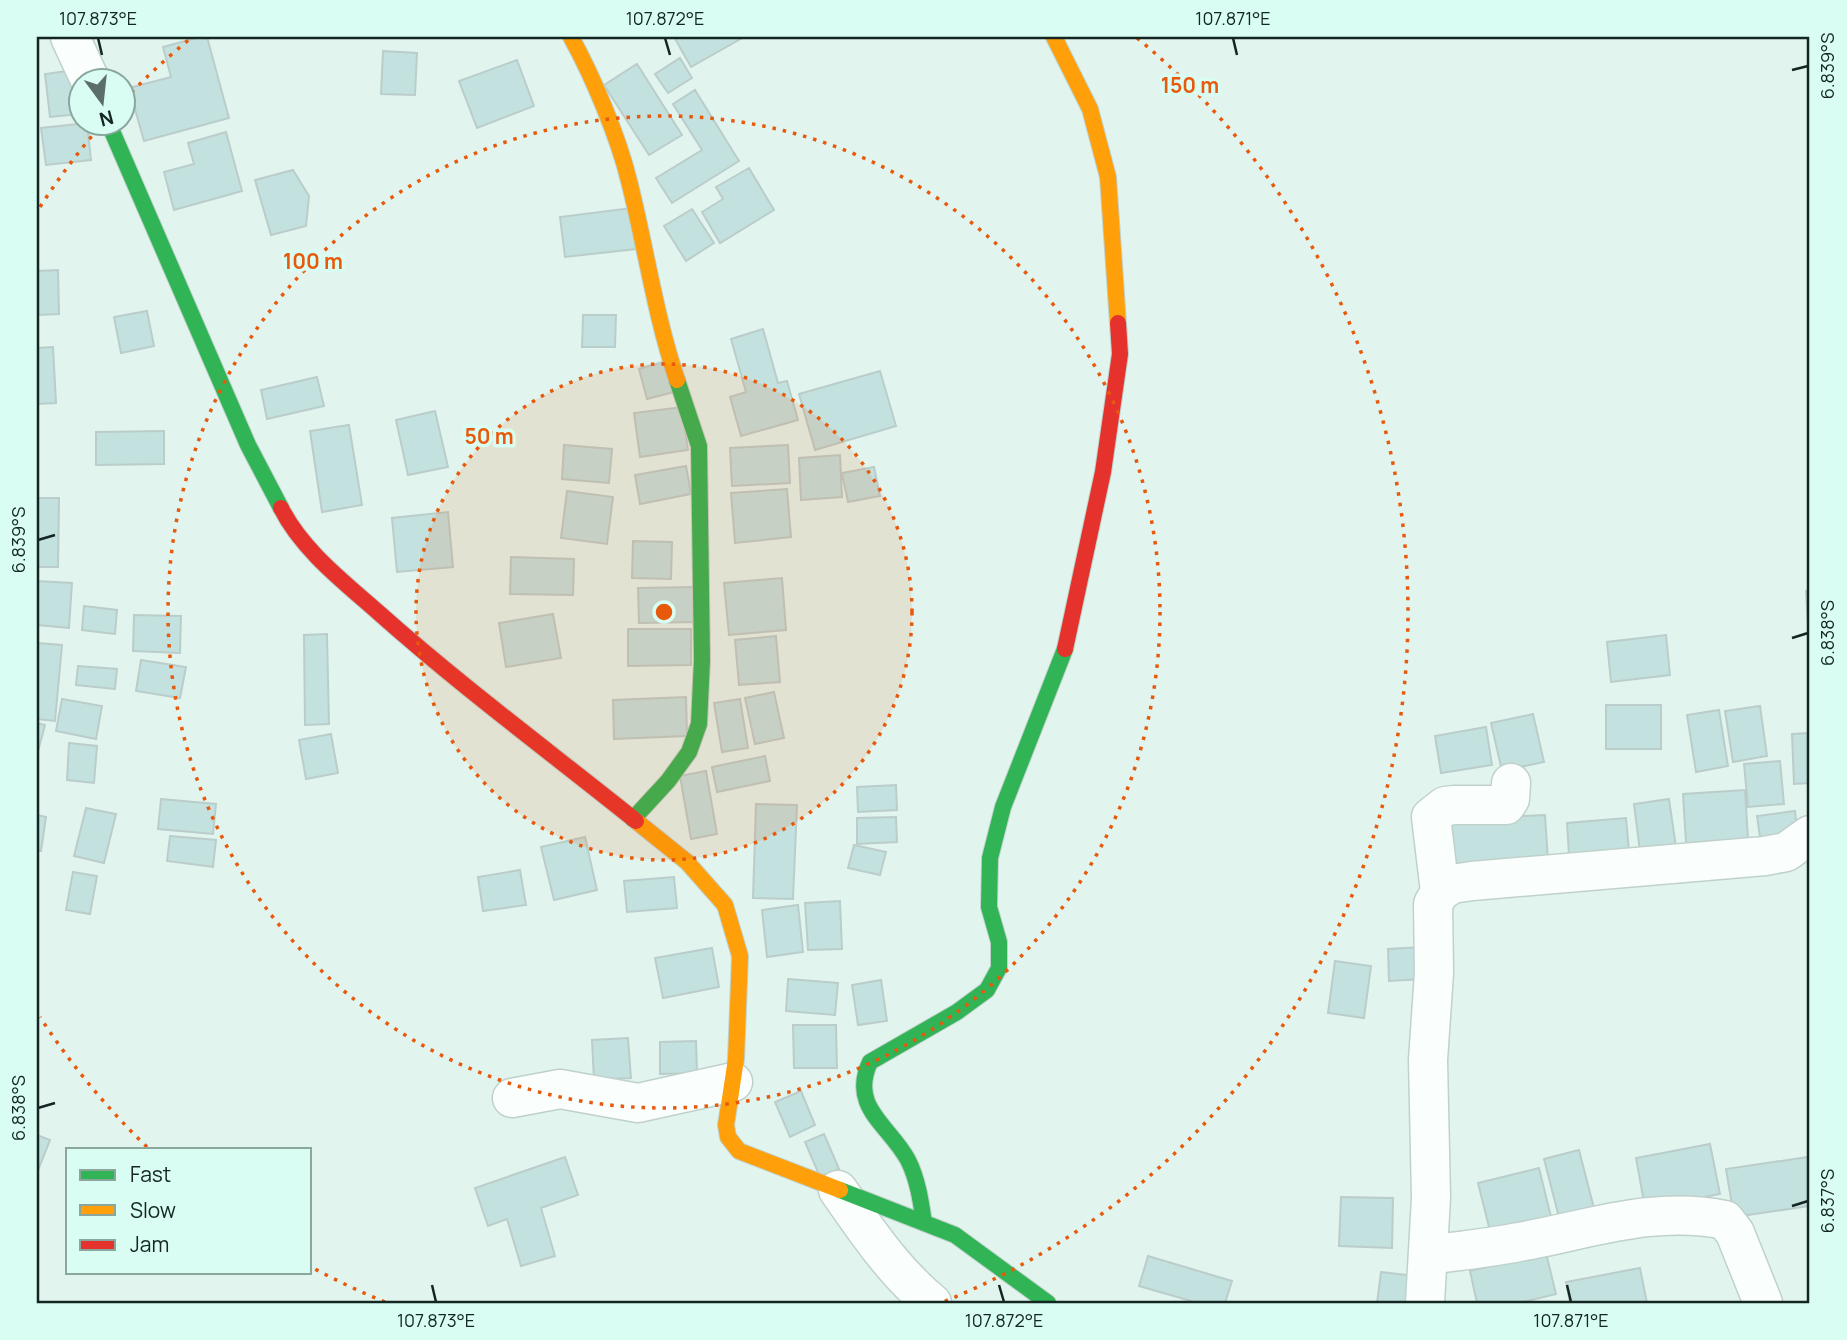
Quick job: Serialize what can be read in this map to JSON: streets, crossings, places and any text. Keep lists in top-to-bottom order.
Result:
{
  "legend": ["Fast", "Slow", "Jam"],
  "north": "bottom",
  "coordinates": [
    "107.873°E",
    "107.872°E",
    "107.871°E",
    "6.839°S",
    "6.838°S",
    "6.837°S"
  ],
  "rings": ["150 m", "100 m", "50 m"]
}
